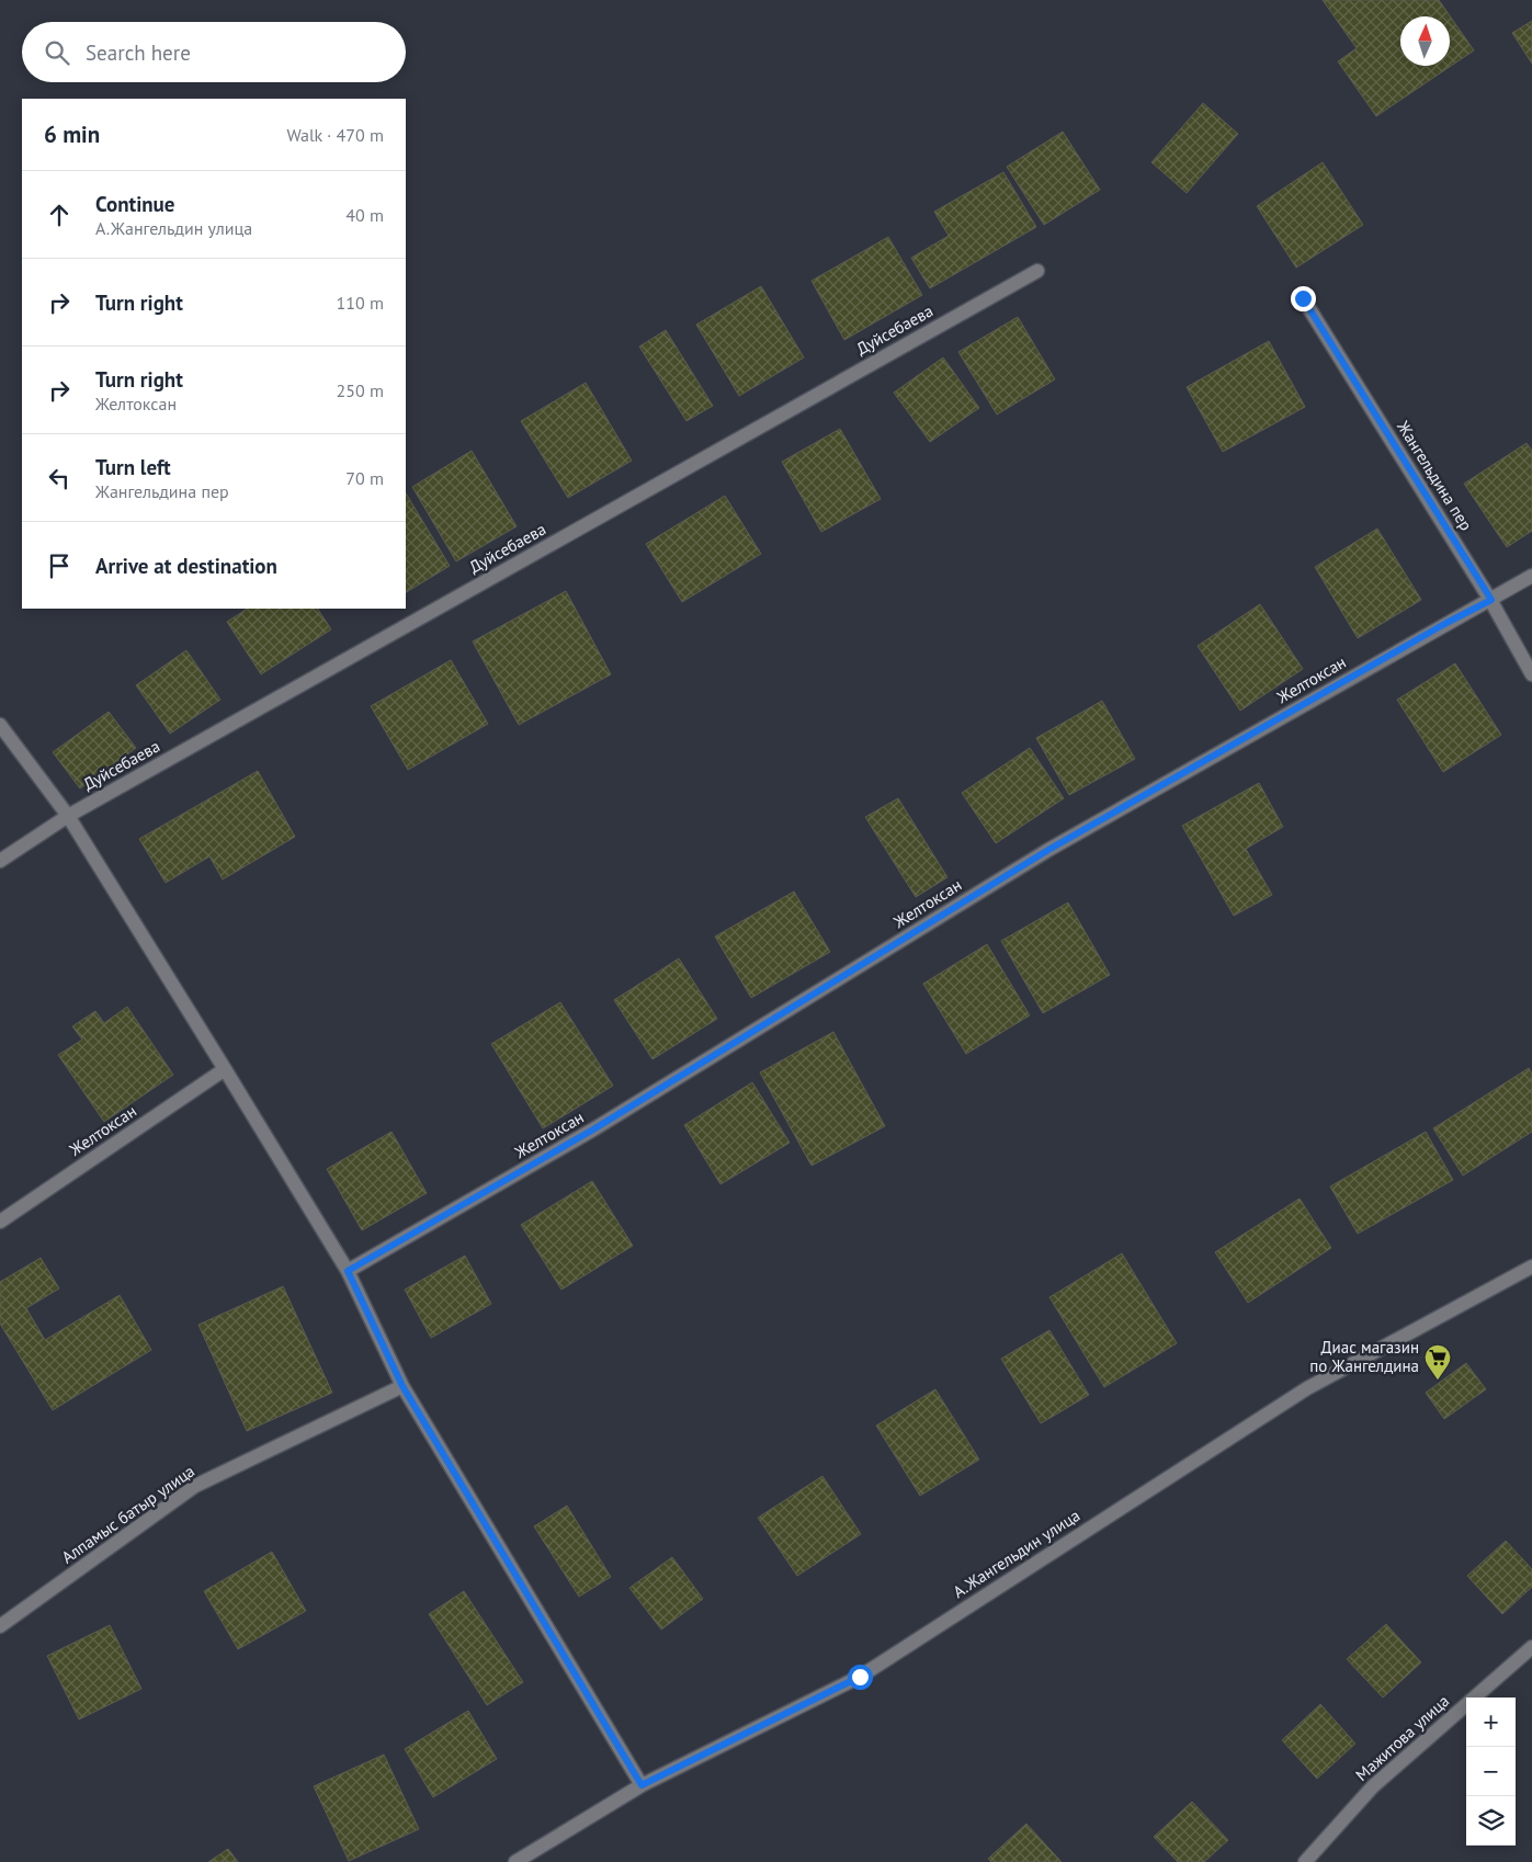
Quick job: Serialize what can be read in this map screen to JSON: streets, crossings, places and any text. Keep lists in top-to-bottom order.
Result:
{
  "streets": {
    "street": [
      "Дуйсебаева",
      "Жангельдина пер",
      "Желтоксан",
      "Алпамыс батыр улица",
      "А.Жангельдин улица",
      "Мажитова улица"
    ]
  },
  "crossings": [
    ["Жангельдина пер", "Желтоксан"]
  ],
  "places": {
    "supermarket": ["Диас магазин по Жангелдина"]
  },
  "north": "top",
  "page": {
    "search": "Search here",
    "heading": ["6 min", "Walk · 470 m"],
    "list": [
      ["Continue", "А.Жангельдин улица", "40 m"],
      ["Turn right", "110 m"],
      ["Turn right", "Желтоксан", "250 m"],
      ["Turn left", "Жангельдина пер", "70 m"],
      "Arrive at destination"
    ],
    "map_buttons": ["+", "−"]
  }
}
